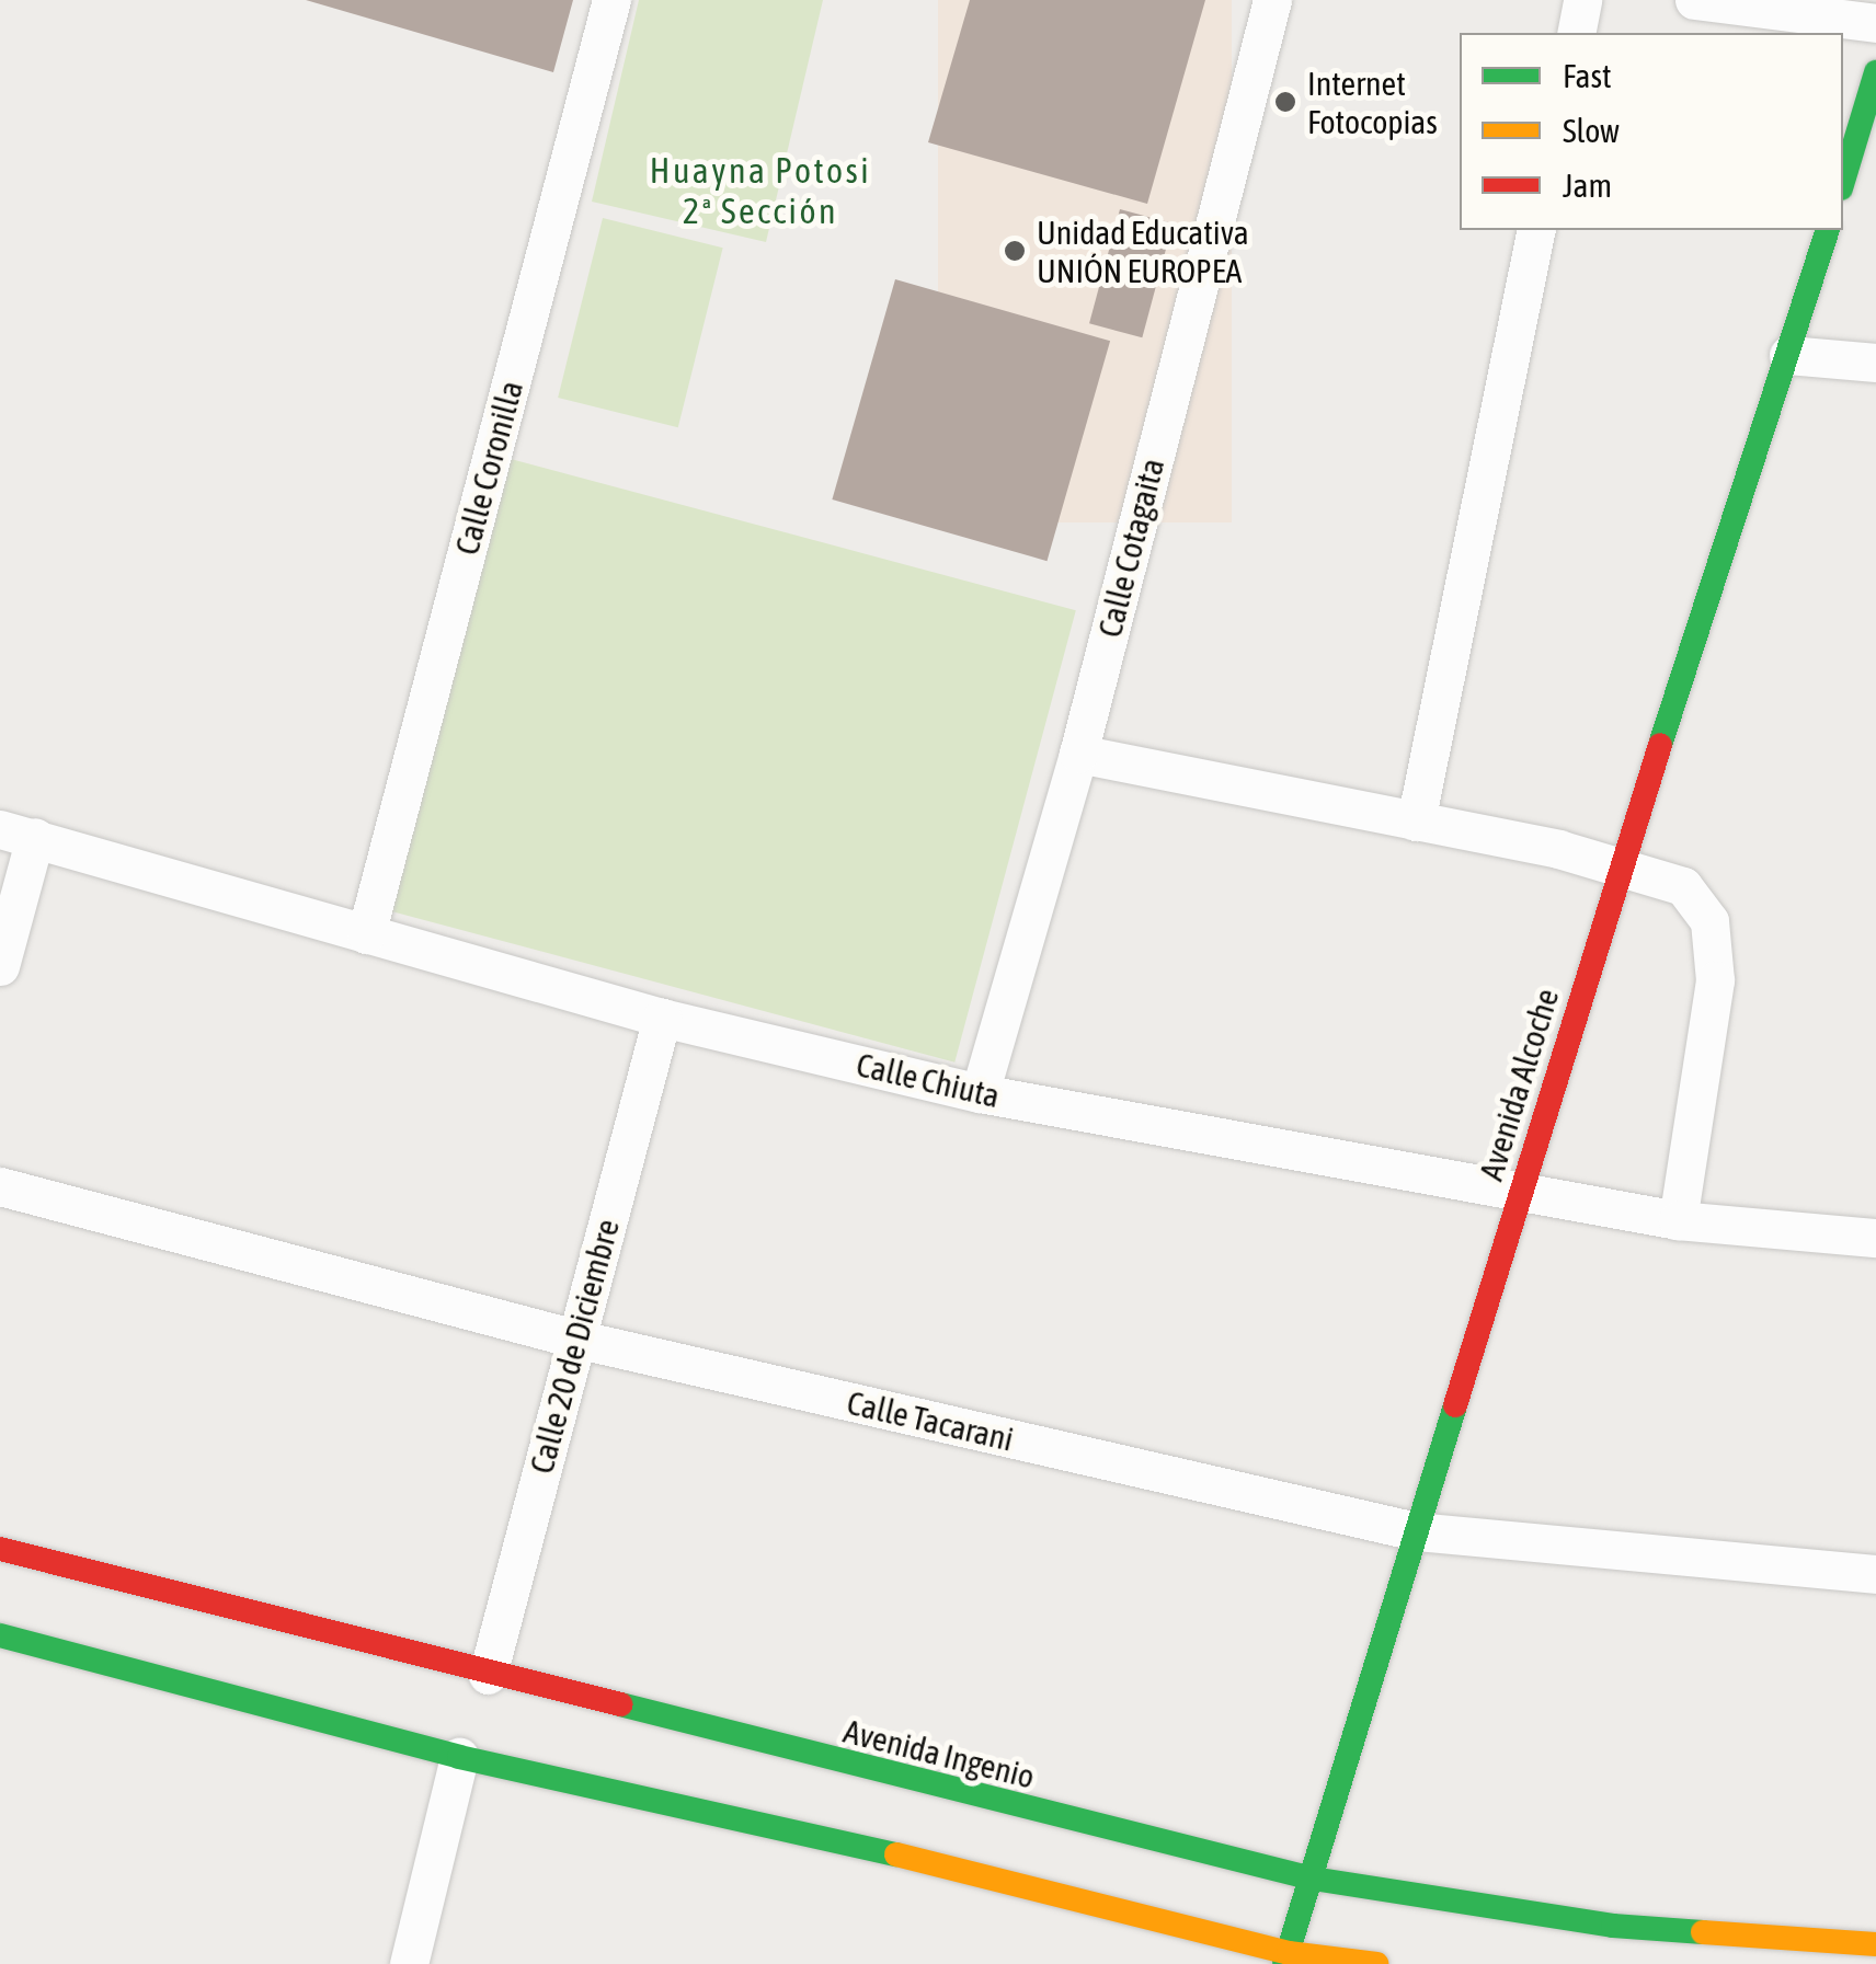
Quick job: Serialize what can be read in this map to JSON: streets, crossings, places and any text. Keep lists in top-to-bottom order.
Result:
{
  "streets": {
    "street": [
      "Calle Coronilla",
      "Calle Cotagaita",
      "Calle Chiuta",
      "Avenida Alcoche",
      "Calle 20 de Diciembre",
      "Calle Tacarani",
      "Avenida Ingenio"
    ]
  },
  "crossings": [
    ["Calle Coronilla", "Calle Chiuta"],
    ["Calle Cotagaita", "Calle Chiuta"],
    ["Calle Chiuta", "Avenida Alcoche"],
    ["Calle Chiuta", "Calle 20 de Diciembre"],
    ["Avenida Alcoche", "Calle Tacarani"],
    ["Avenida Alcoche", "Avenida Ingenio"],
    ["Calle 20 de Diciembre", "Calle Tacarani"],
    ["Calle 20 de Diciembre", "Avenida Ingenio"]
  ],
  "districts": ["Huayna Potosi 2ª Sección"],
  "places": ["Internet Fotocopias", "Unidad Educativa UNIÓN EUROPEA"],
  "legend": ["Fast", "Slow", "Jam"]
}
